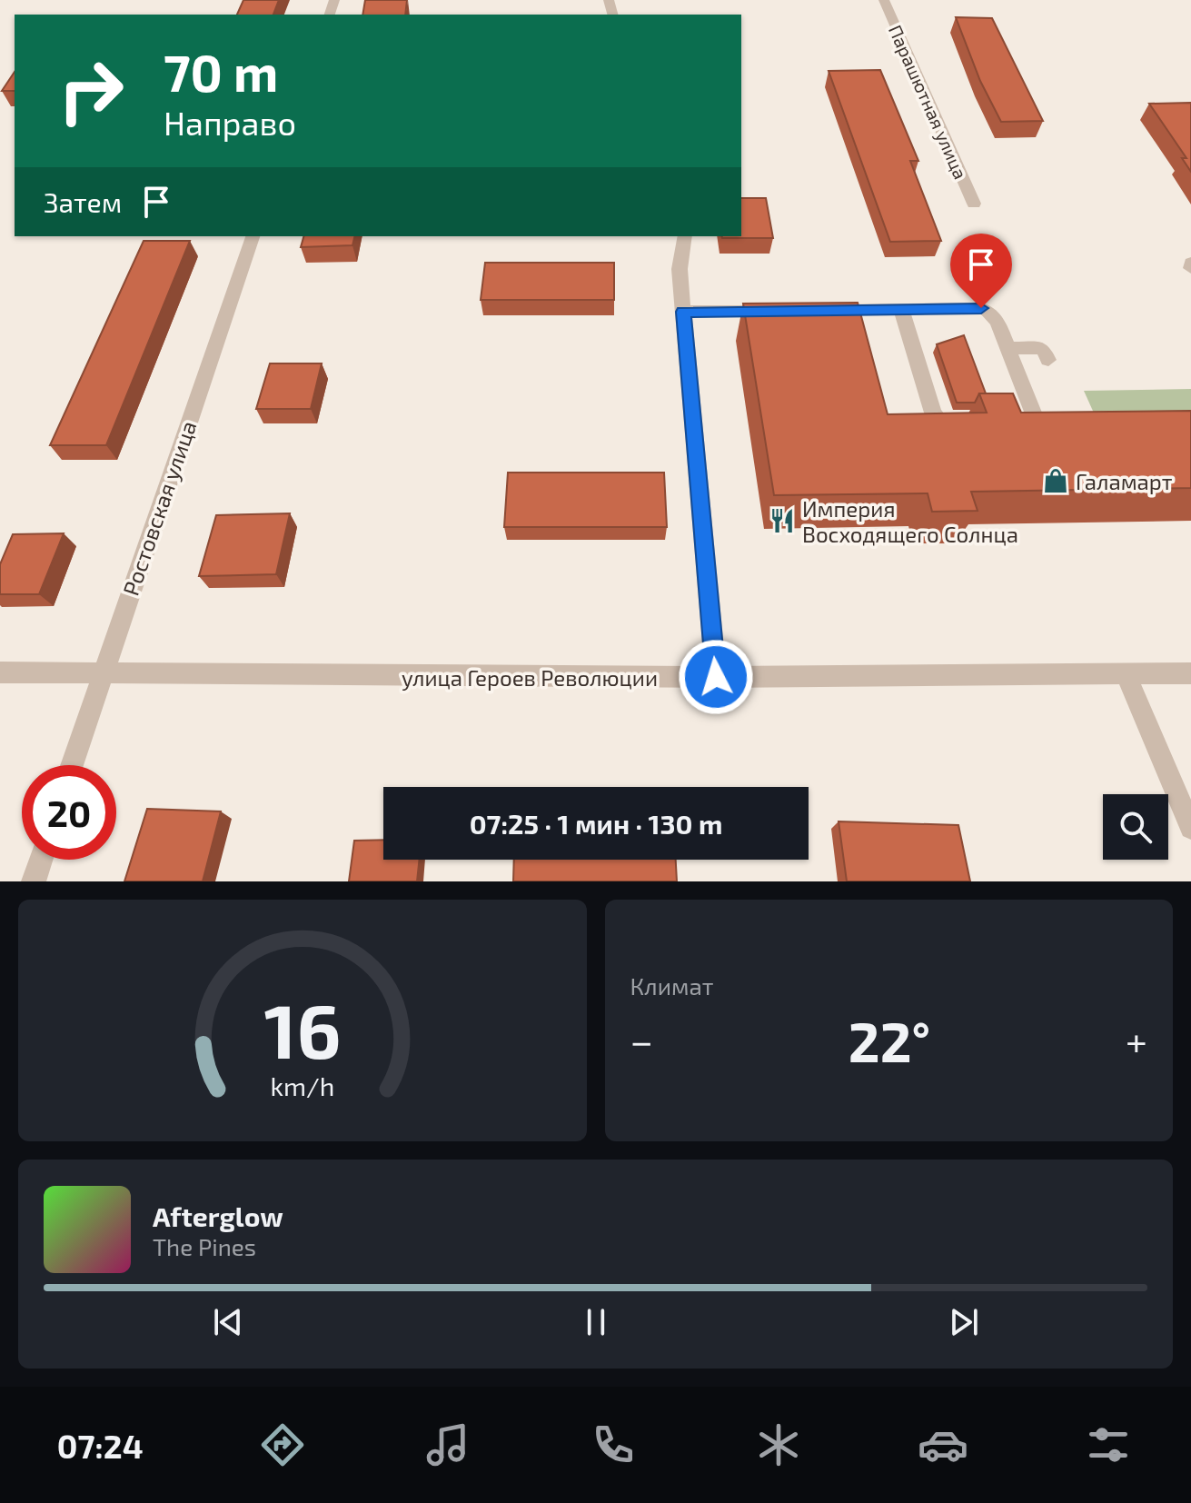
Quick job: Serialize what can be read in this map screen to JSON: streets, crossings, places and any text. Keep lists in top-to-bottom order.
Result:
{
  "streets": {
    "street": ["Парашютная улица", "Ростовская улица", "улица Героев Революции"]
  },
  "crossings": [
    ["Ростовская улица", "улица Героев Революции"]
  ],
  "places": {
    "shop": ["Галамарт"],
    "restaurant": ["Империя Восходящего Солнца"]
  },
  "page": {
    "turn": ["70 m", "Направо"],
    "then": "Затем",
    "limit": "20",
    "trip": "07:25 · 1 мин · 130 m",
    "tile": "Климат",
    "heat": ["−", "22°", "+"],
    "song": ["Afterglow", "The Pines"],
    "tabs": "07:24",
    "gauge": ["16", "km/h"]
  }
}
